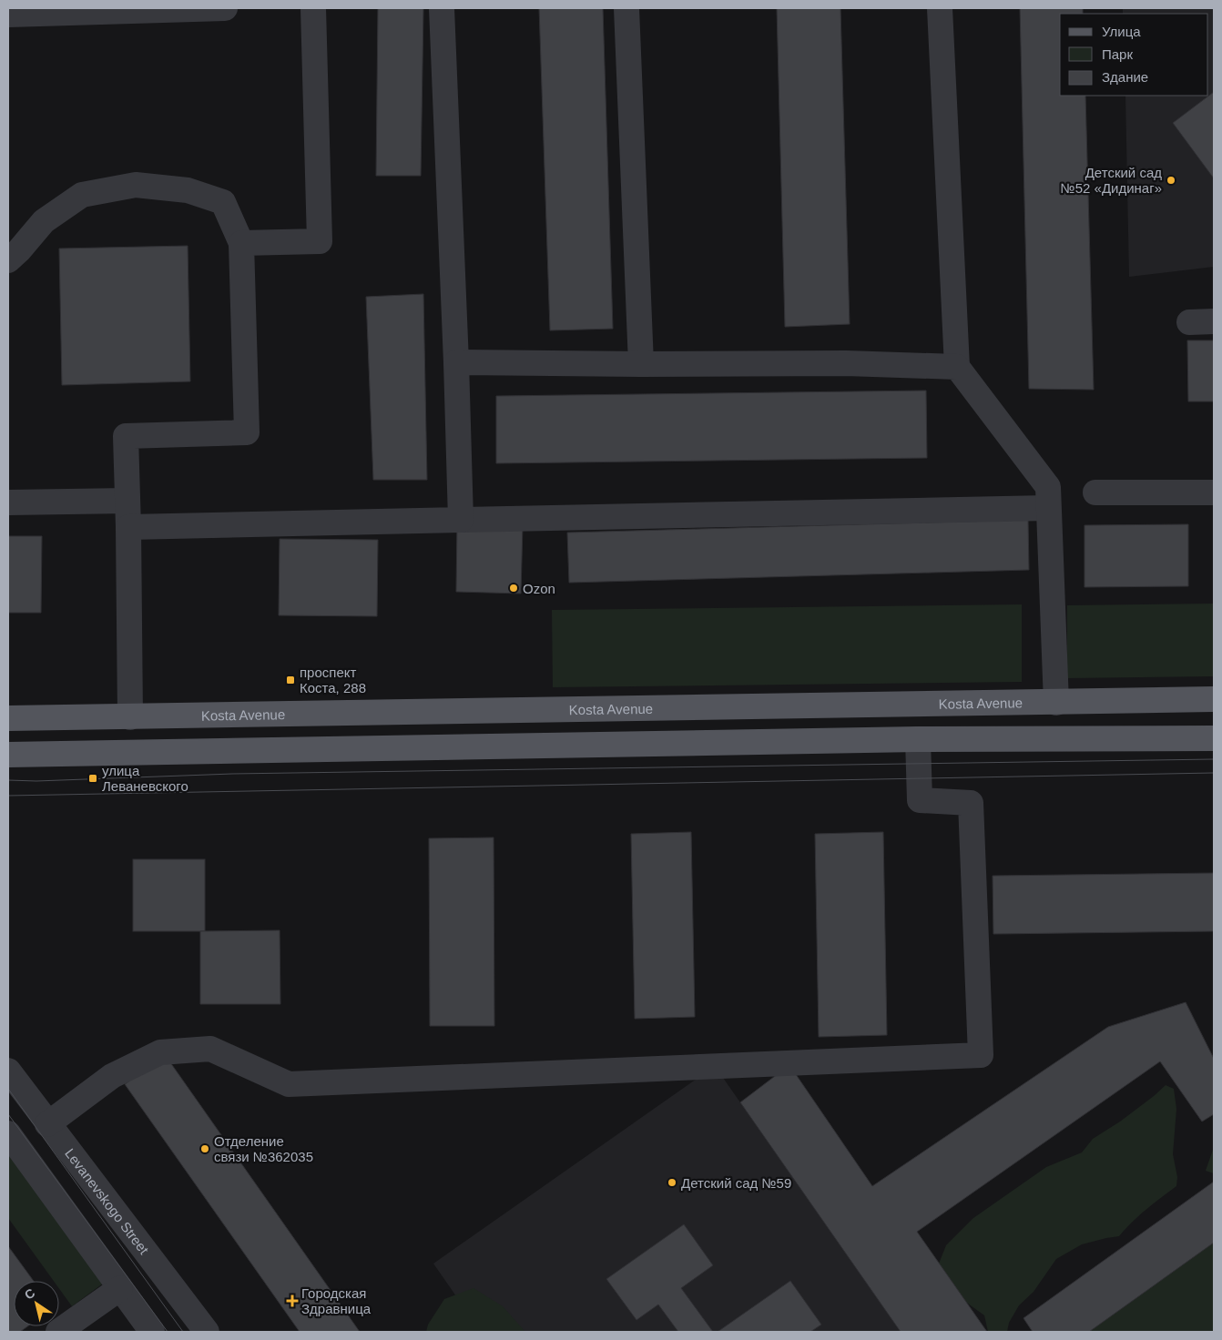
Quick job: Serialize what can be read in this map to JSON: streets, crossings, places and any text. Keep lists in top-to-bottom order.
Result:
{
  "streets": {
    "main road": ["Kosta Avenue"],
    "street": ["Levanevskogo Street"]
  },
  "places": {
    "other": [
      "Детский сад №52 «Дидинаг»",
      "Ozon",
      "Отделение связи №362035",
      "Детский сад №59"
    ],
    "transit": ["проспект Коста, 288", "улица Леваневского"],
    "health": ["Городская Здравница"]
  },
  "legend": ["Улица", "Парк", "Здание"],
  "north": "top left"
}
